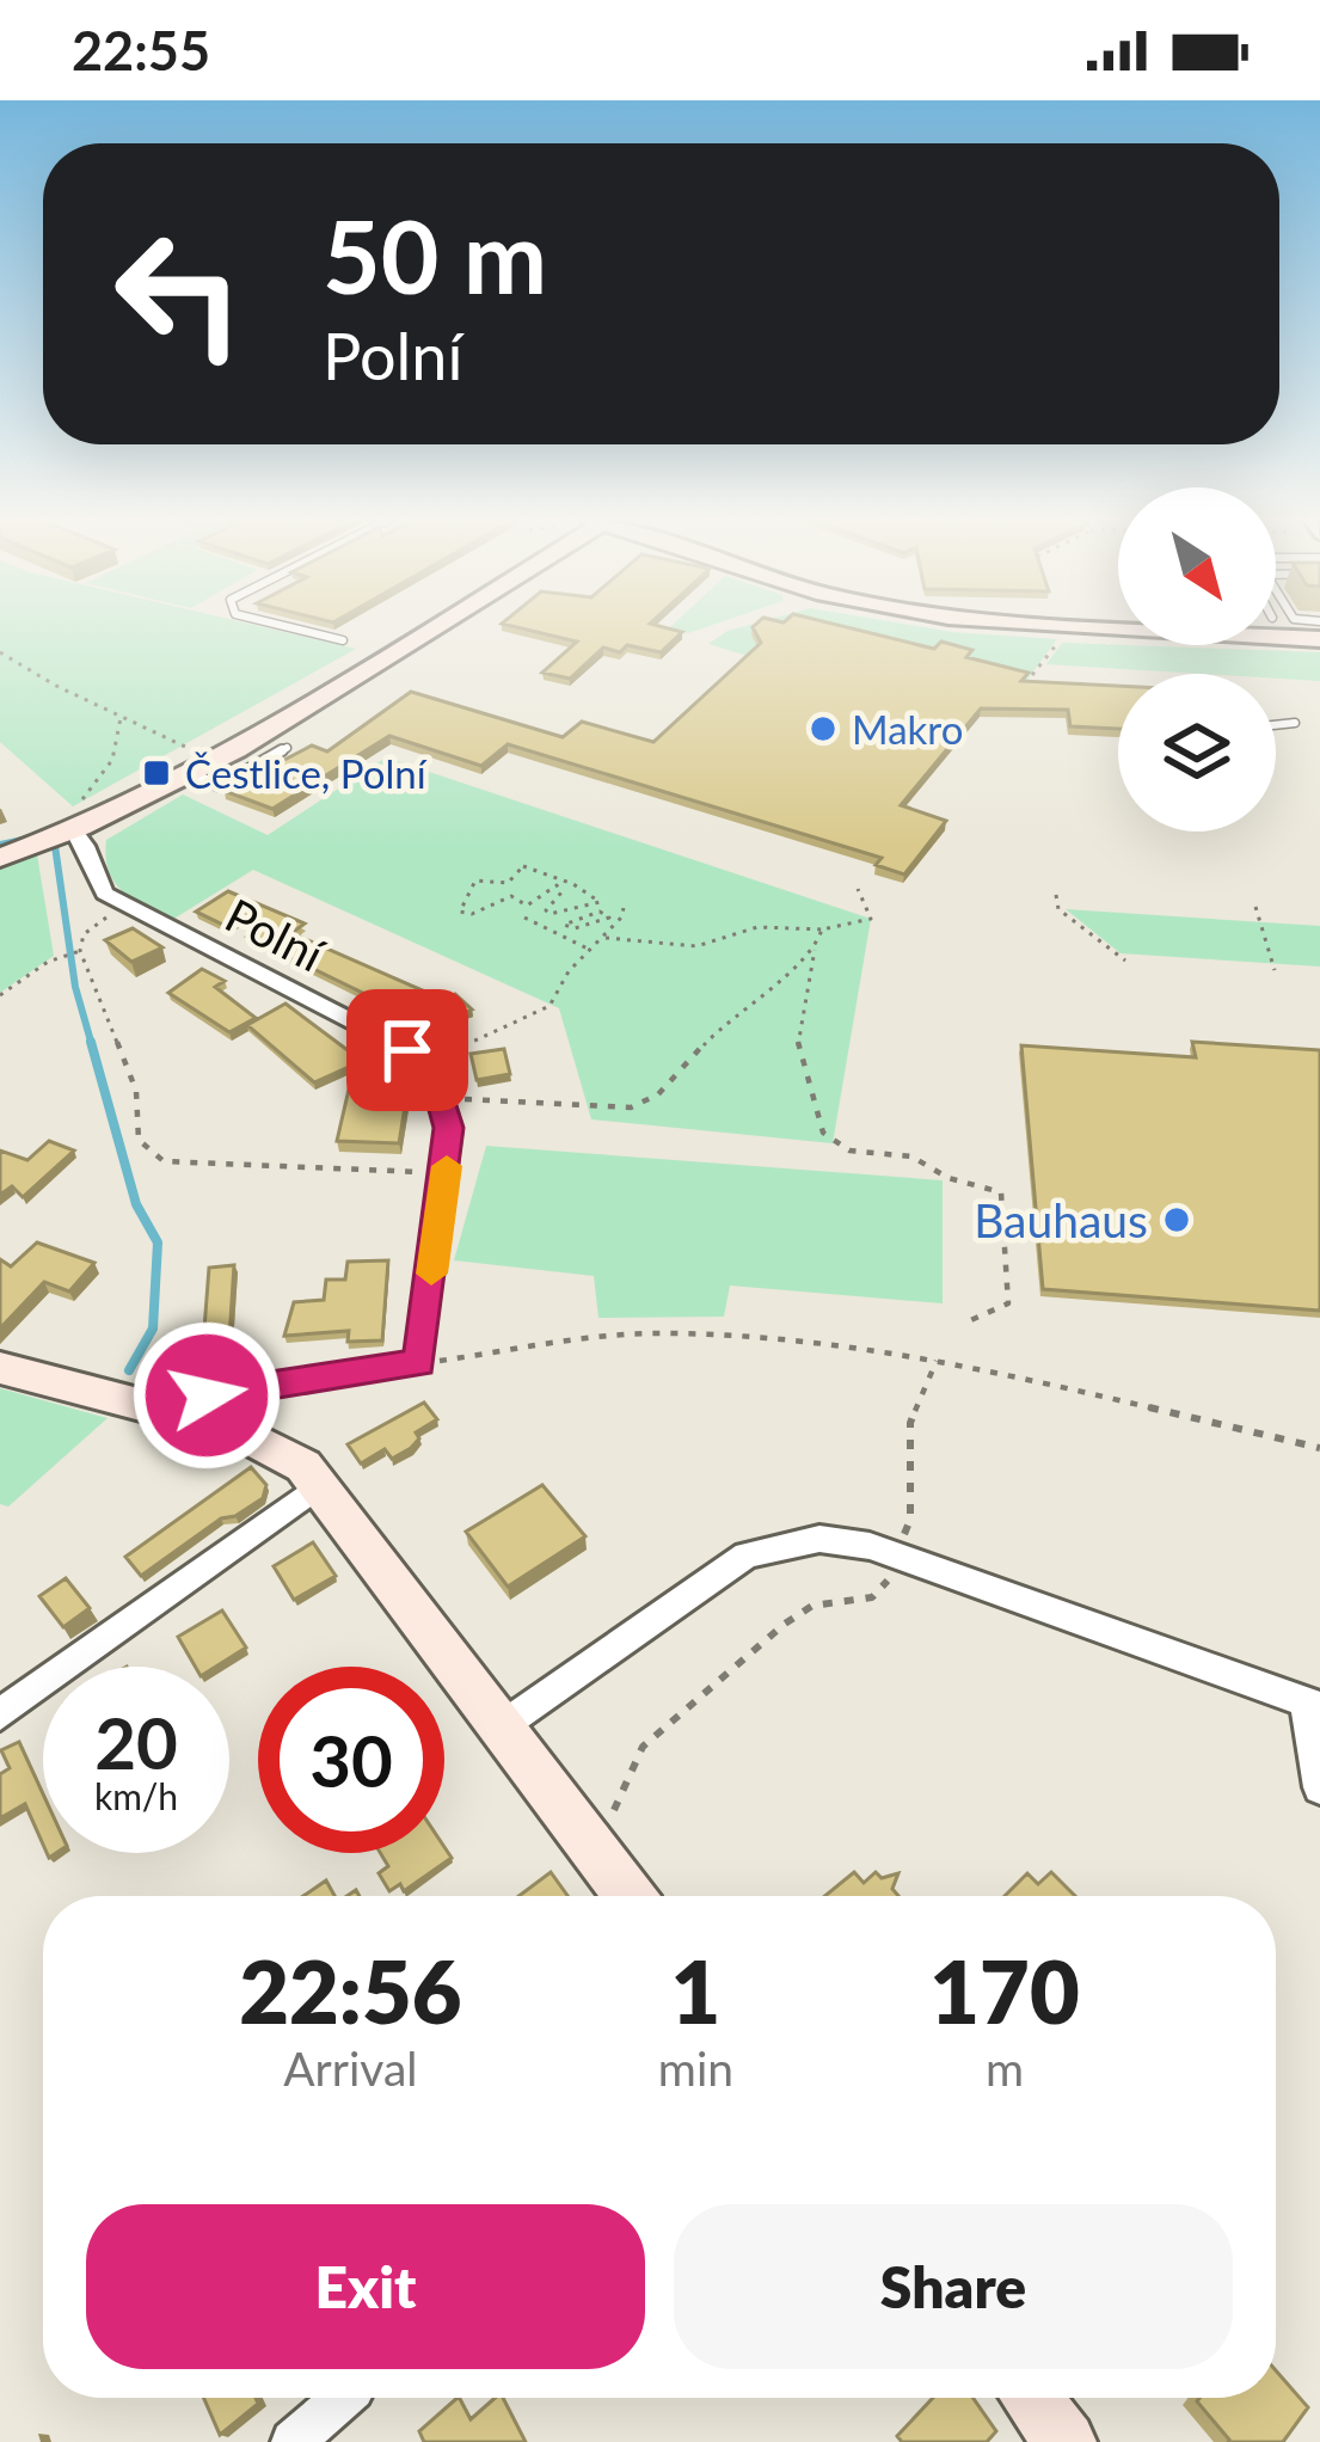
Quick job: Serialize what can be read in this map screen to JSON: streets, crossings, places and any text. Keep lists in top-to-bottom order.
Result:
{
  "streets": {
    "street": ["Polní"]
  },
  "places": {
    "other": ["Makro", "Bauhaus"],
    "transit": ["Čestlice, Polní"]
  },
  "north": "bottom right",
  "page": {
    "status": "22:55",
    "turn": ["50 m", "Polní"],
    "speed": "20 km/h",
    "limit": "30",
    "eta": [
      "22:56",
      "Arrival",
      "1",
      "min",
      "170",
      "m"
    ],
    "buttons": ["Exit", "Share"]
  }
}
